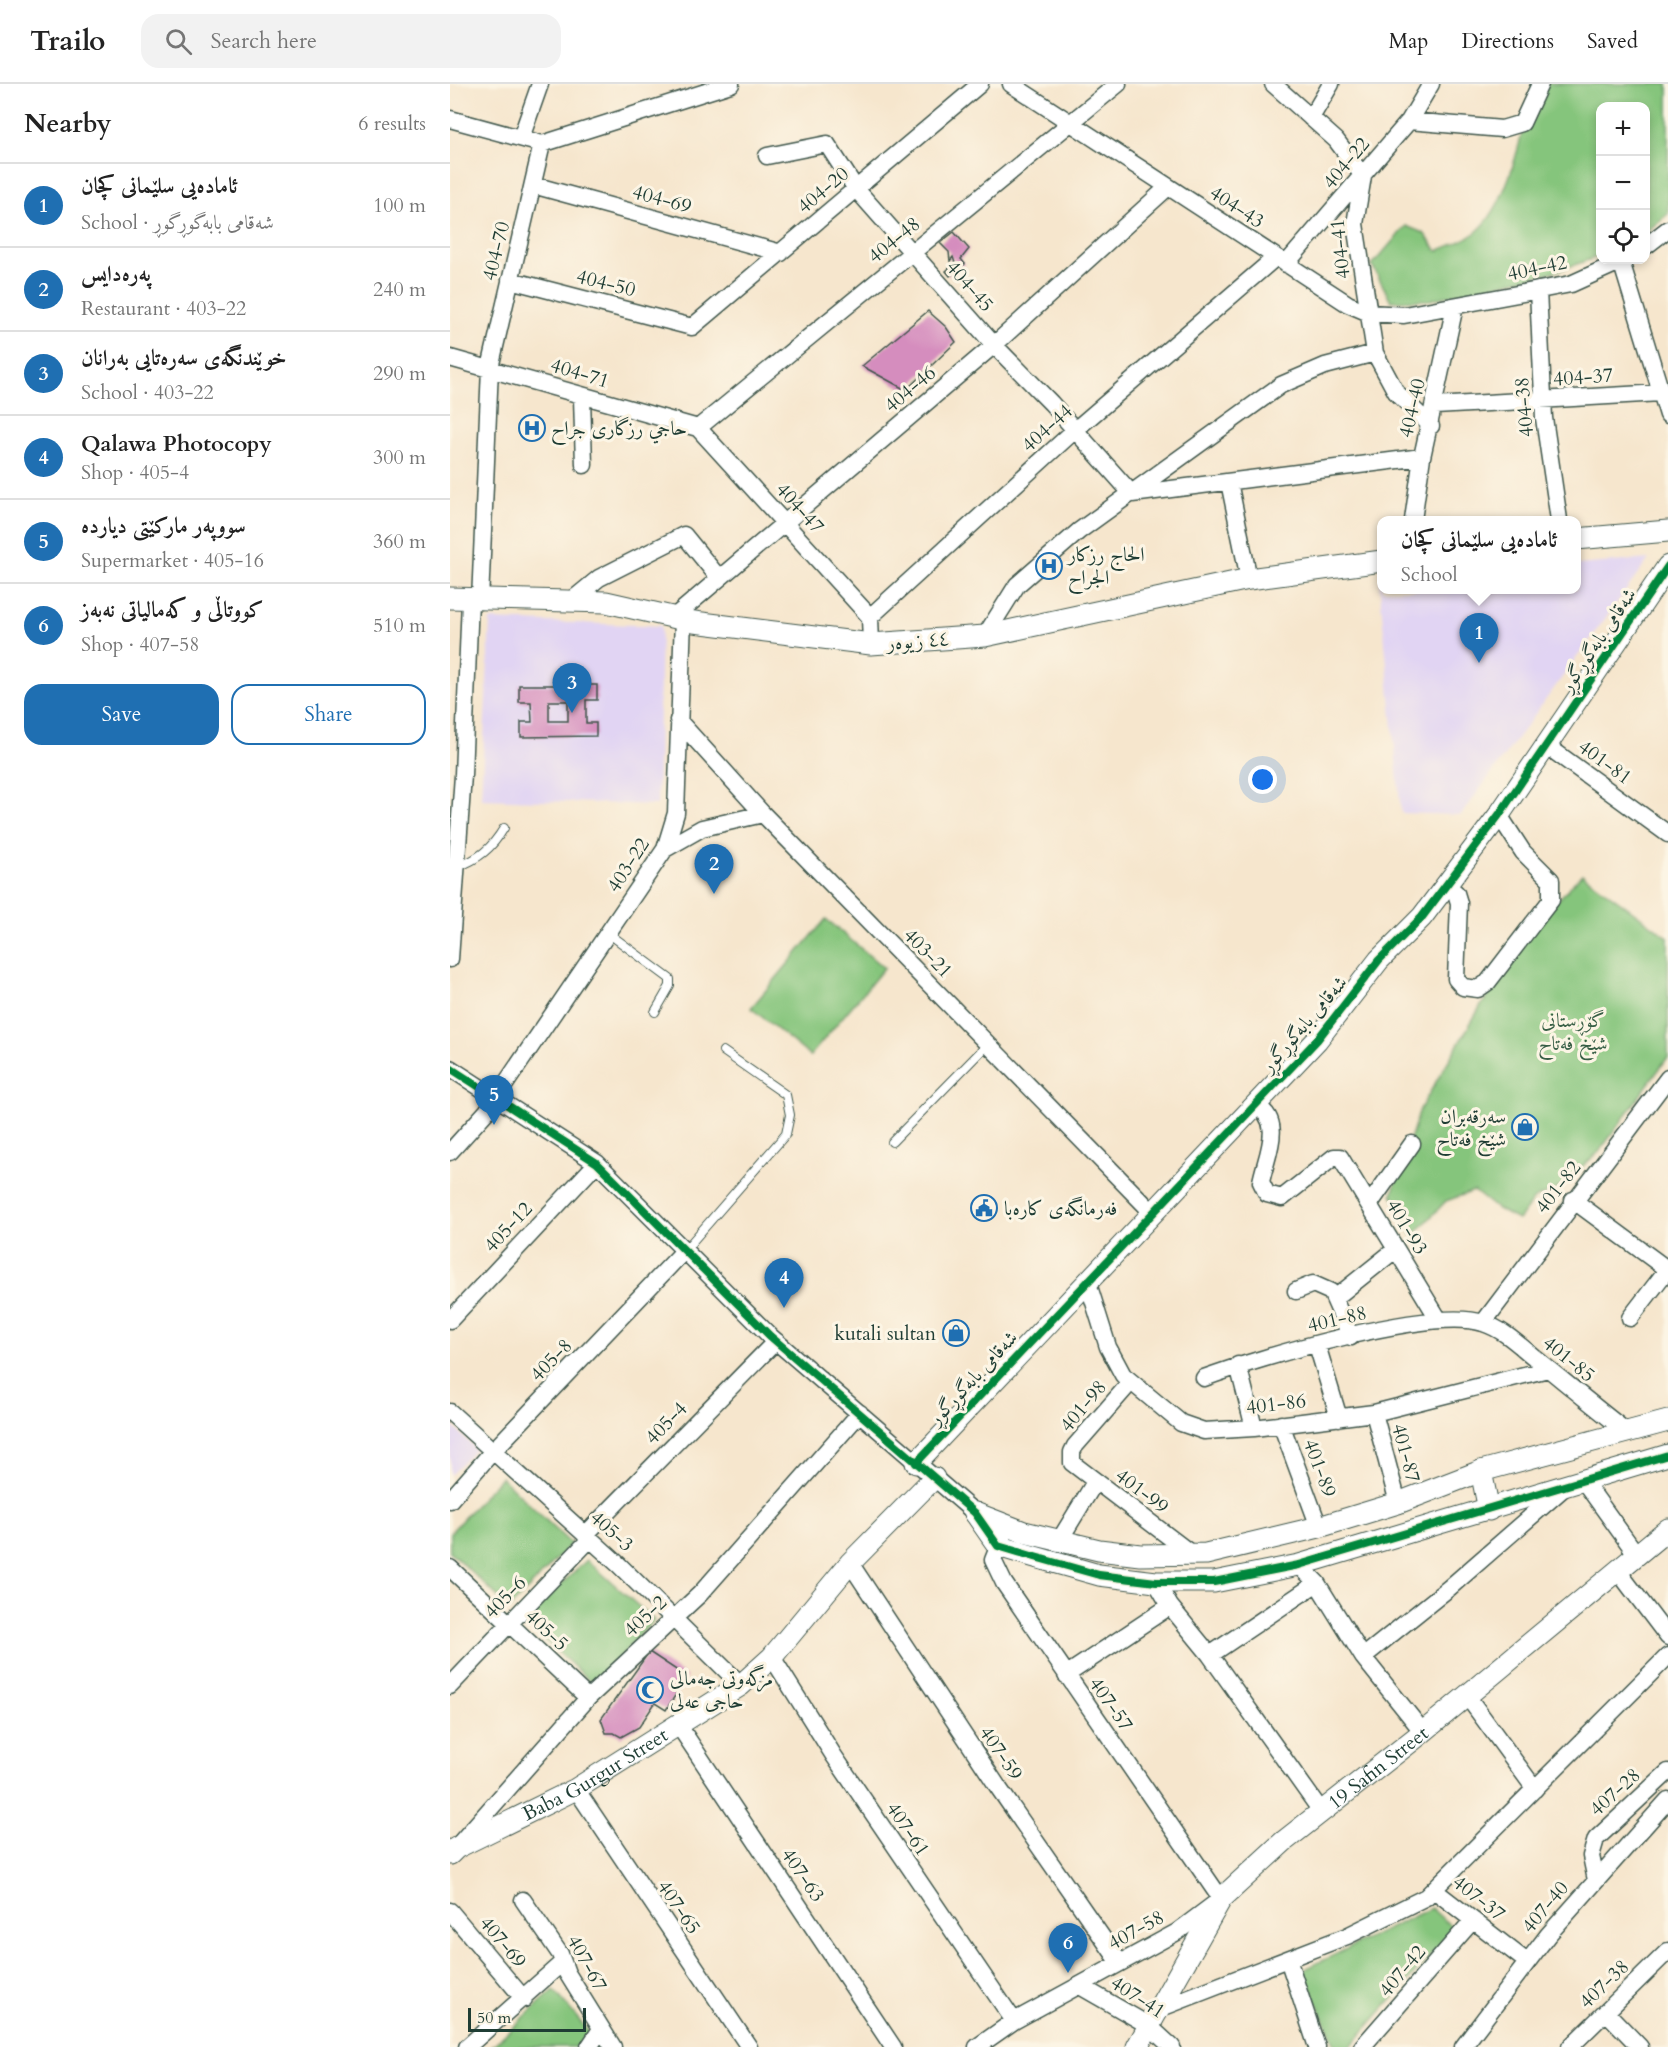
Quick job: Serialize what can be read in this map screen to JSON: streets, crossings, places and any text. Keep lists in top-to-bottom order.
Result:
{
  "streets": {
    "street": [
      "404-22",
      "404-20",
      "404-69",
      "404-43",
      "404-48",
      "404-41",
      "404-70",
      "404-42",
      "404-50",
      "404-45",
      "404-71",
      "404-37",
      "404-46",
      "404-38",
      "404-40",
      "404-44",
      "404-47",
      "شەقامی بابەگوڕگوڕ",
      "٤٤ زیوەر",
      "401-81",
      "403-22",
      "403-21",
      "401-82",
      "405-12",
      "401-93",
      "401-88",
      "401-85",
      "405-8",
      "401-86",
      "401-98",
      "405-4",
      "401-87",
      "401-89",
      "401-99",
      "405-3",
      "405-6",
      "405-2",
      "405-5",
      "407-57",
      "407-59",
      "19 Safin Street",
      "Baba Gurgur Street",
      "407-28",
      "407-61",
      "407-63",
      "407-37",
      "407-65",
      "407-40",
      "407-58",
      "407-69",
      "407-67",
      "407-42",
      "407-38",
      "407-41"
    ]
  },
  "crossings": [
    ["404-22", "404-43"],
    ["404-22", "404-41"],
    ["404-22", "404-44"],
    ["404-20", "404-69"],
    ["404-20", "404-50"],
    ["404-20", "404-45"],
    ["404-69", "404-70"],
    ["404-43", "404-48"],
    ["404-43", "404-41"],
    ["404-43", "404-42"],
    ["404-43", "404-46"],
    ["404-43", "404-40"],
    ["404-43", "404-44"],
    ["404-48", "404-45"],
    ["404-48", "404-71"],
    ["404-48", "404-47"],
    ["404-41", "404-40"],
    ["404-70", "404-50"],
    ["404-70", "404-71"],
    ["404-70", "٤٤ زیوەر"],
    ["404-42", "404-38"],
    ["404-42", "404-40"],
    ["404-45", "404-46"],
    ["404-45", "404-44"],
    ["404-71", "404-47"],
    ["404-37", "404-38"],
    ["404-37", "404-40"],
    ["404-46", "404-47"],
    ["404-46", "٤٤ زیوەر"],
    ["404-46", "403-22"],
    ["404-44", "404-47"],
    ["شەقامی بابەگوڕگوڕ", "401-81"],
    ["شەقامی بابەگوڕگوڕ", "403-21"],
    ["شەقامی بابەگوڕگوڕ", "401-93"],
    ["شەقامی بابەگوڕگوڕ", "401-86"],
    ["٤٤ زیوەر", "403-22"],
    ["403-22", "403-21"],
    ["401-82", "401-88"],
    ["401-82", "401-85"],
    ["401-93", "401-88"],
    ["401-88", "401-85"],
    ["401-85", "401-86"],
    ["405-8", "405-3"],
    ["401-86", "401-98"],
    ["401-86", "401-87"],
    ["401-86", "401-89"],
    ["401-98", "401-99"],
    ["405-4", "405-3"],
    ["405-4", "405-6"],
    ["405-3", "405-6"],
    ["405-3", "405-2"],
    ["405-3", "Baba Gurgur Street"],
    ["405-6", "405-5"],
    ["405-2", "405-5"],
    ["405-2", "Baba Gurgur Street"],
    ["407-57", "19 Safin Street"],
    ["407-57", "407-58"],
    ["407-59", "Baba Gurgur Street"],
    ["407-59", "407-58"],
    ["19 Safin Street", "407-58"],
    ["19 Safin Street", "407-41"],
    ["Baba Gurgur Street", "407-61"],
    ["Baba Gurgur Street", "407-63"],
    ["Baba Gurgur Street", "407-65"],
    ["407-28", "407-40"],
    ["407-61", "407-58"],
    ["407-37", "407-40"],
    ["407-37", "407-42"],
    ["407-58", "407-41"]
  ],
  "parks": ["گۆڕستانی شێخ فەتاح"],
  "places": {
    "hospital": ["حاجي رزگارى جراح", "الحاج رزكار الجراح"],
    "shop": ["سەرقەبران شێخ فەتاح", "kutali sultan"],
    "public building": ["فەرمانگەی کارەبا"],
    "mosque": ["مزگەوتی جەمالی حاجی عەلی"]
  },
  "scale_bar": "50 m",
  "page": {
    "header": "Trailo",
    "search": "Search here",
    "nav": ["Map", "Directions", "Saved"],
    "heading": ["Nearby", "6 results"],
    "map_buttons": ["+", "−"],
    "list": [
      {
        "mark": "1",
        "name": "ئامادەیی سلێمانی کچان",
        "note": "School · شەقامی بابەگوڕگوڕ",
        "value": "100 m"
      },
      {
        "mark": "2",
        "name": "پەرەدایس",
        "note": "Restaurant · 403-22",
        "value": "240 m"
      },
      {
        "mark": "3",
        "name": "خوێندنگەی سەرەتایی بەرانان",
        "note": "School · 403-22",
        "value": "290 m"
      },
      {
        "mark": "4",
        "name": "Qalawa Photocopy",
        "note": "Shop · 405-4",
        "value": "300 m"
      },
      {
        "mark": "5",
        "name": "سووپەر مارکێتی دیاردە",
        "note": "Supermarket · 405-16",
        "value": "360 m"
      },
      {
        "mark": "6",
        "name": "کووتاڵی و کەمالیاتی نەبەز",
        "note": "Shop · 407-58",
        "value": "510 m"
      }
    ],
    "popup": ["ئامادەیی سلێمانی کچان", "School"],
    "pins": [
      "1",
      "3",
      "2",
      "5",
      "4",
      "6"
    ],
    "buttons": ["Save", "Share"],
    "scale": "50 m"
  }
}
